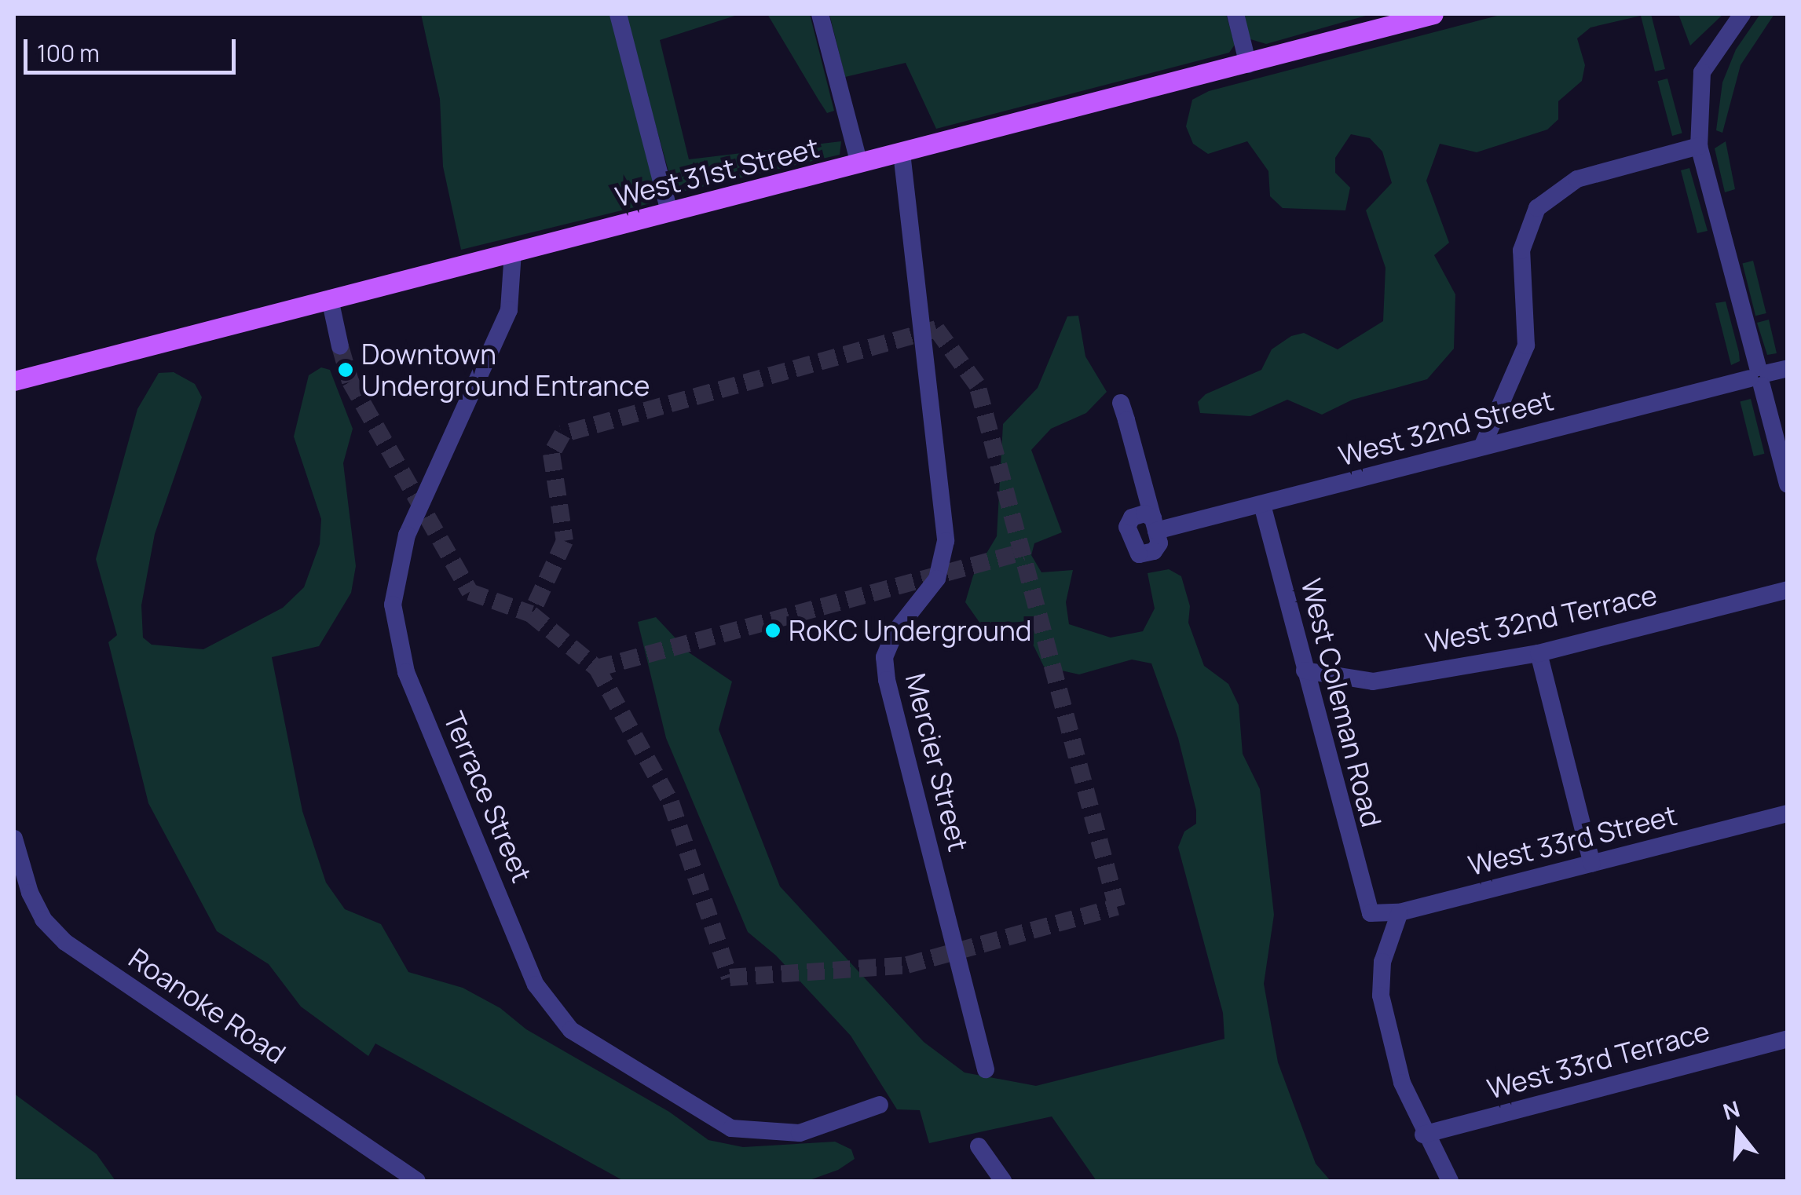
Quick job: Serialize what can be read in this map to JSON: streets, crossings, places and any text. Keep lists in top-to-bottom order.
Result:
{
  "streets": {
    "main road": ["West 31st Street"],
    "street": [
      "West 32nd Street",
      "West 32nd Terrace",
      "West Coleman Road",
      "Mercier Street",
      "Terrace Street",
      "West 33rd Street",
      "Roanoke Road",
      "West 33rd Terrace"
    ]
  },
  "crossings": [
    ["West 31st Street", "Mercier Street"],
    ["West 31st Street", "Terrace Street"],
    ["West 32nd Street", "West Coleman Road"],
    ["West 32nd Terrace", "West Coleman Road"],
    ["West Coleman Road", "West 33rd Street"]
  ],
  "places": ["Downtown Underground Entrance", "RoKC Underground"],
  "scale_bar": "100 m",
  "north": "top"
}
